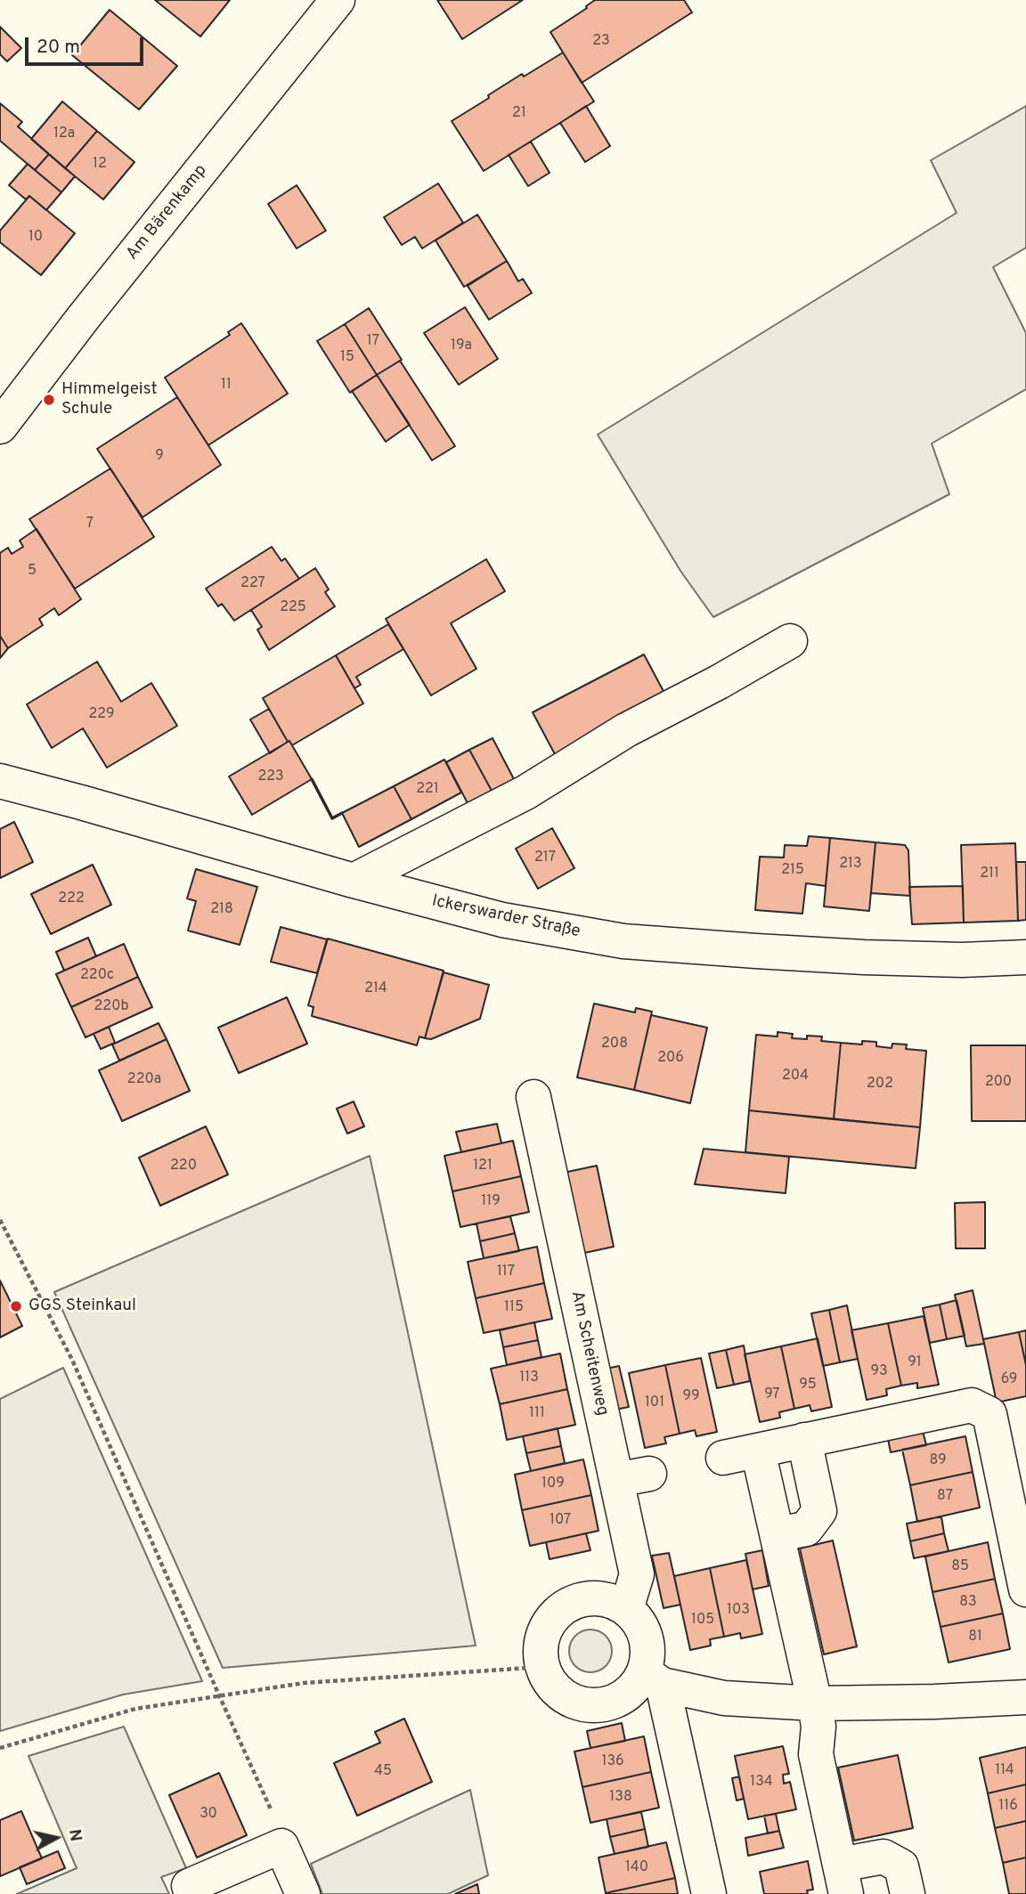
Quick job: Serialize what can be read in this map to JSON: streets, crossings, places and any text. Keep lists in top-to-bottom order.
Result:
{
  "streets": {
    "street": ["Am Bärenkamp", "Ickerswarder Straße", "Am Scheitenweg"]
  },
  "places": ["Himmelgeist Schule", "GGS Steinkaul"],
  "house_numbers": [
    "23",
    "21",
    "12a",
    "12",
    "10",
    "17",
    "19a",
    "15",
    "11",
    "9",
    "7",
    "5",
    "227",
    "225",
    "229",
    "223",
    "221",
    "217",
    "213",
    "215",
    "211",
    "222",
    "218",
    "220c",
    "214",
    "220b",
    "208",
    "206",
    "204",
    "220a",
    "200",
    "202",
    "220",
    "121",
    "119",
    "117",
    "115",
    "91",
    "93",
    "113",
    "69",
    "95",
    "97",
    "99",
    "101",
    "111",
    "89",
    "109",
    "87",
    "107",
    "85",
    "83",
    "103",
    "105",
    "81",
    "136",
    "114",
    "45",
    "134",
    "138",
    "116",
    "30",
    "140"
  ],
  "scale_bar": "20 m",
  "north": "right"
}
